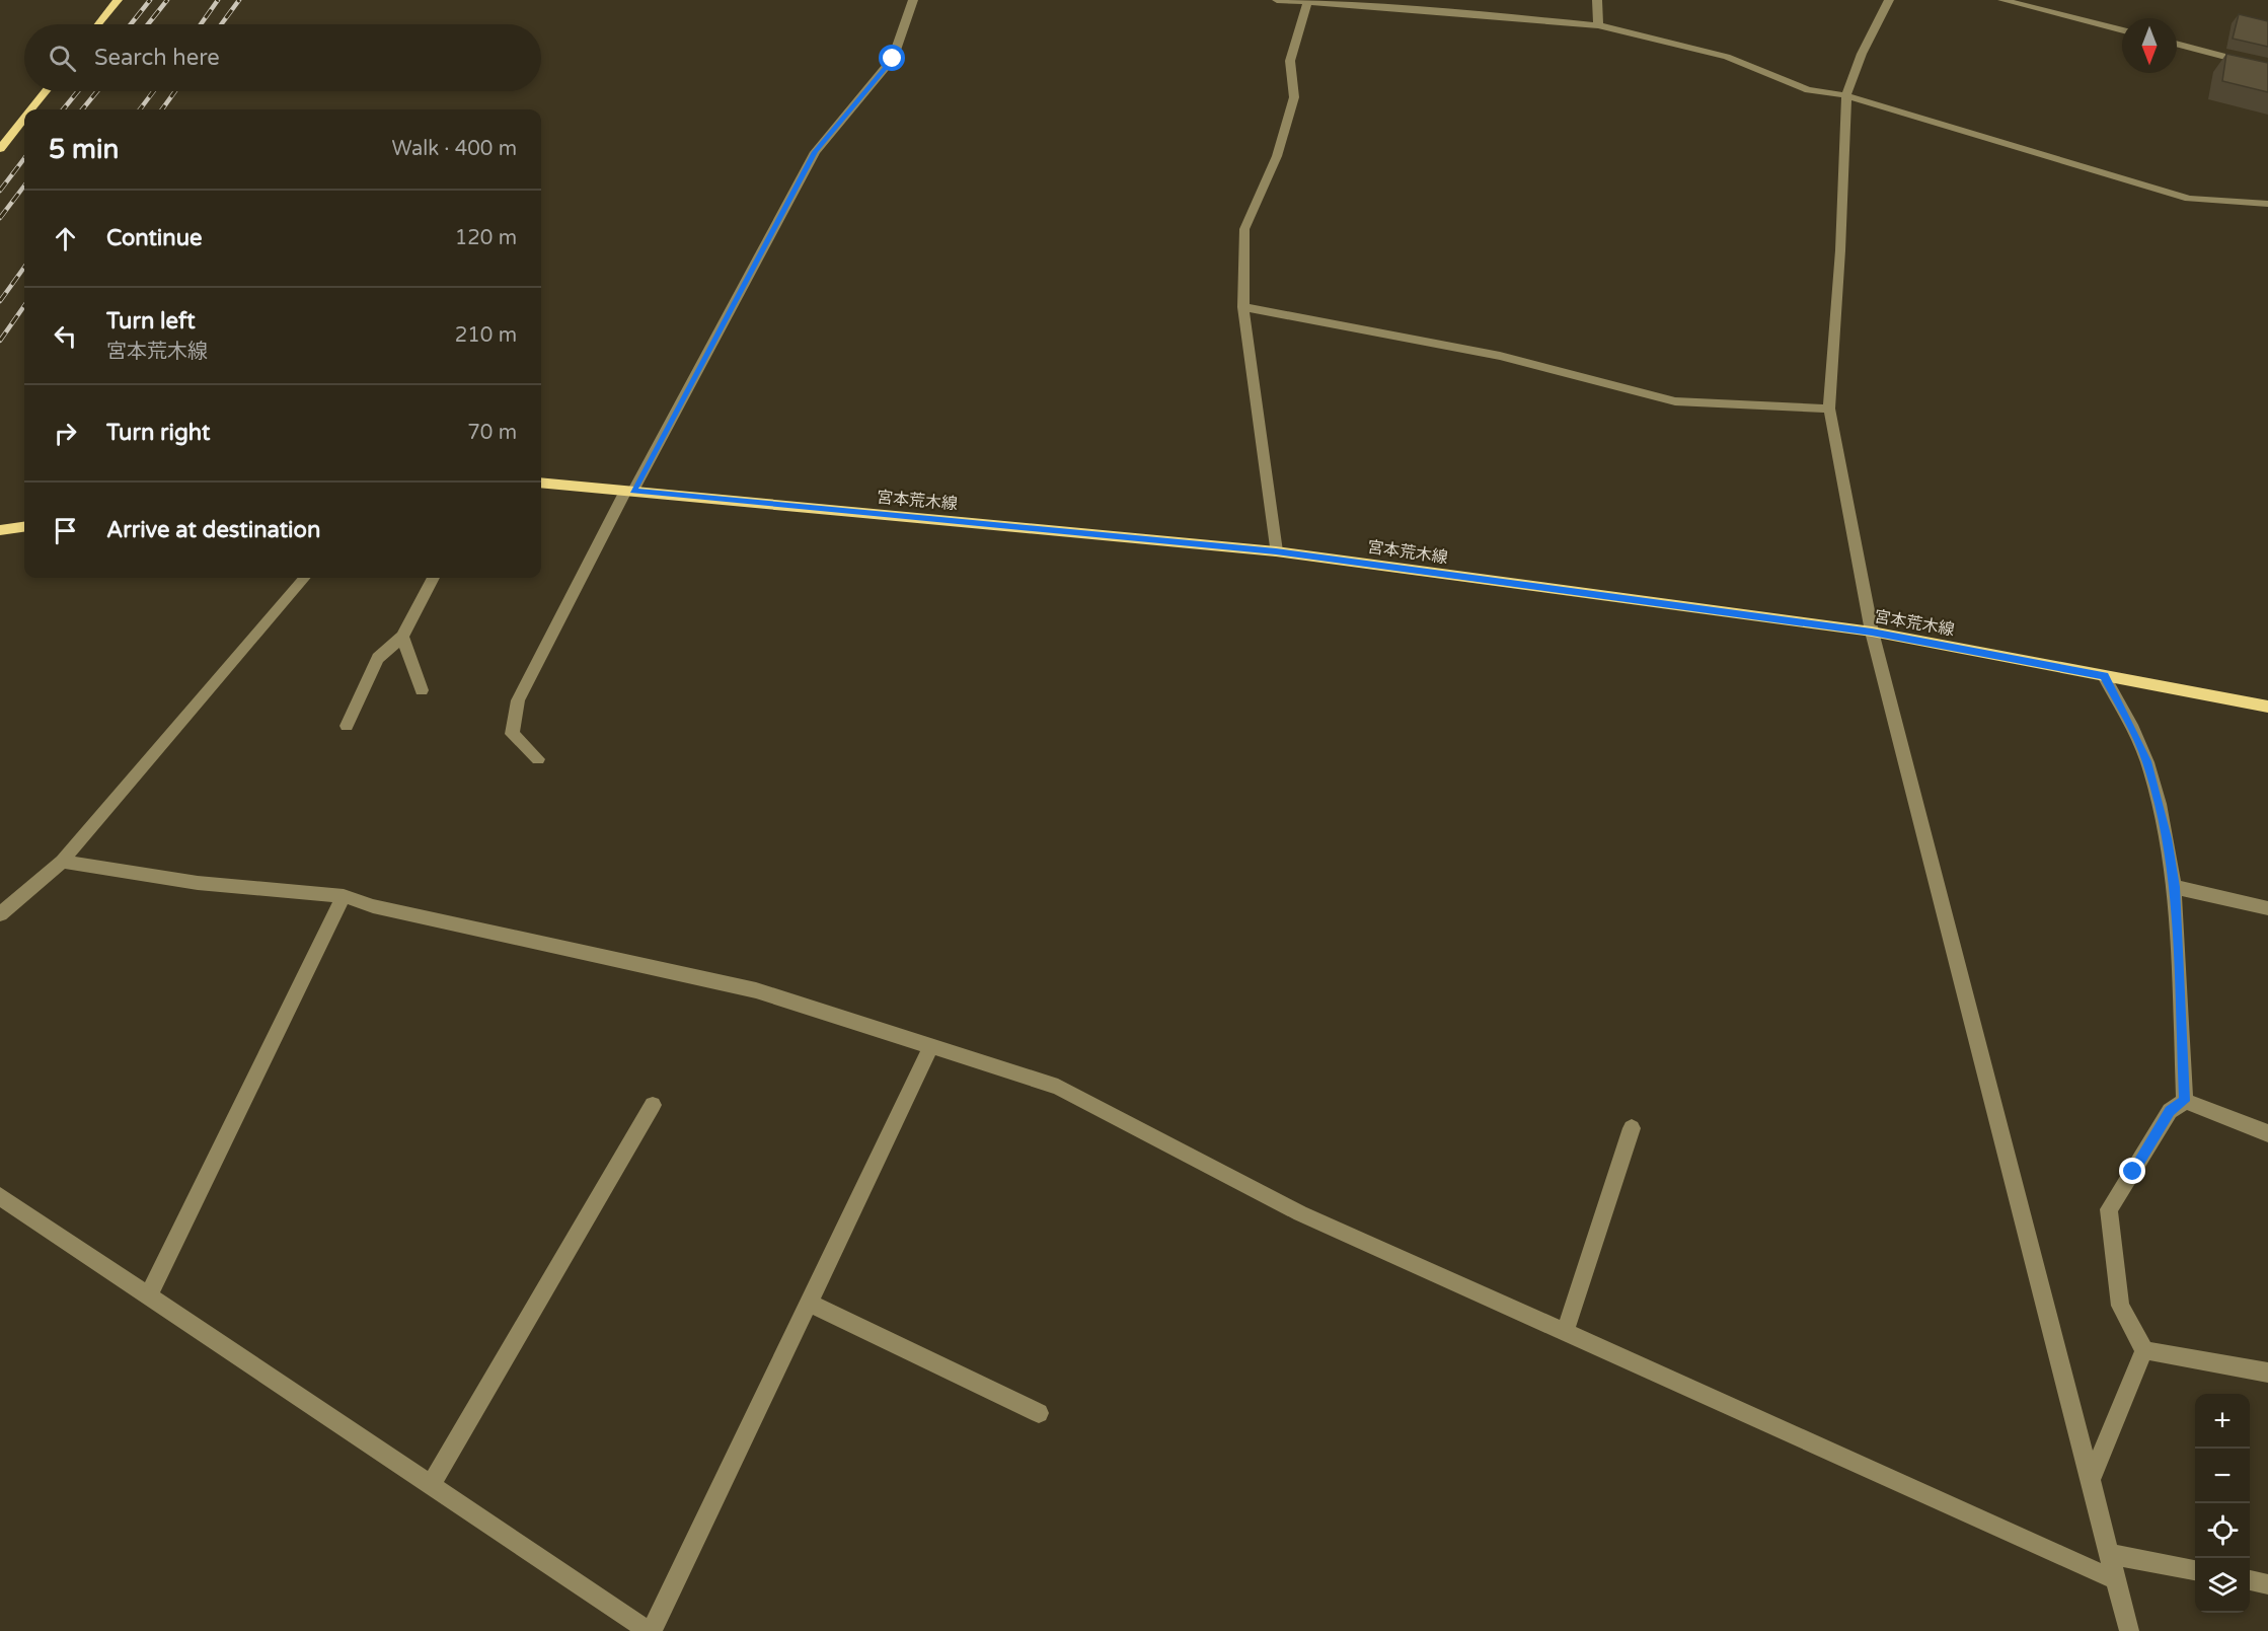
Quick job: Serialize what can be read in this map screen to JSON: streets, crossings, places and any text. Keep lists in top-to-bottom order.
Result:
{
  "streets": {
    "main road": ["宮本荒木線"]
  },
  "north": "bottom",
  "page": {
    "search": "Search here",
    "heading": ["5 min", "Walk · 400 m"],
    "list": [
      ["Continue", "120 m"],
      ["Turn left", "宮本荒木線", "210 m"],
      ["Turn right", "70 m"],
      "Arrive at destination"
    ],
    "map_buttons": ["+", "−"]
  }
}
